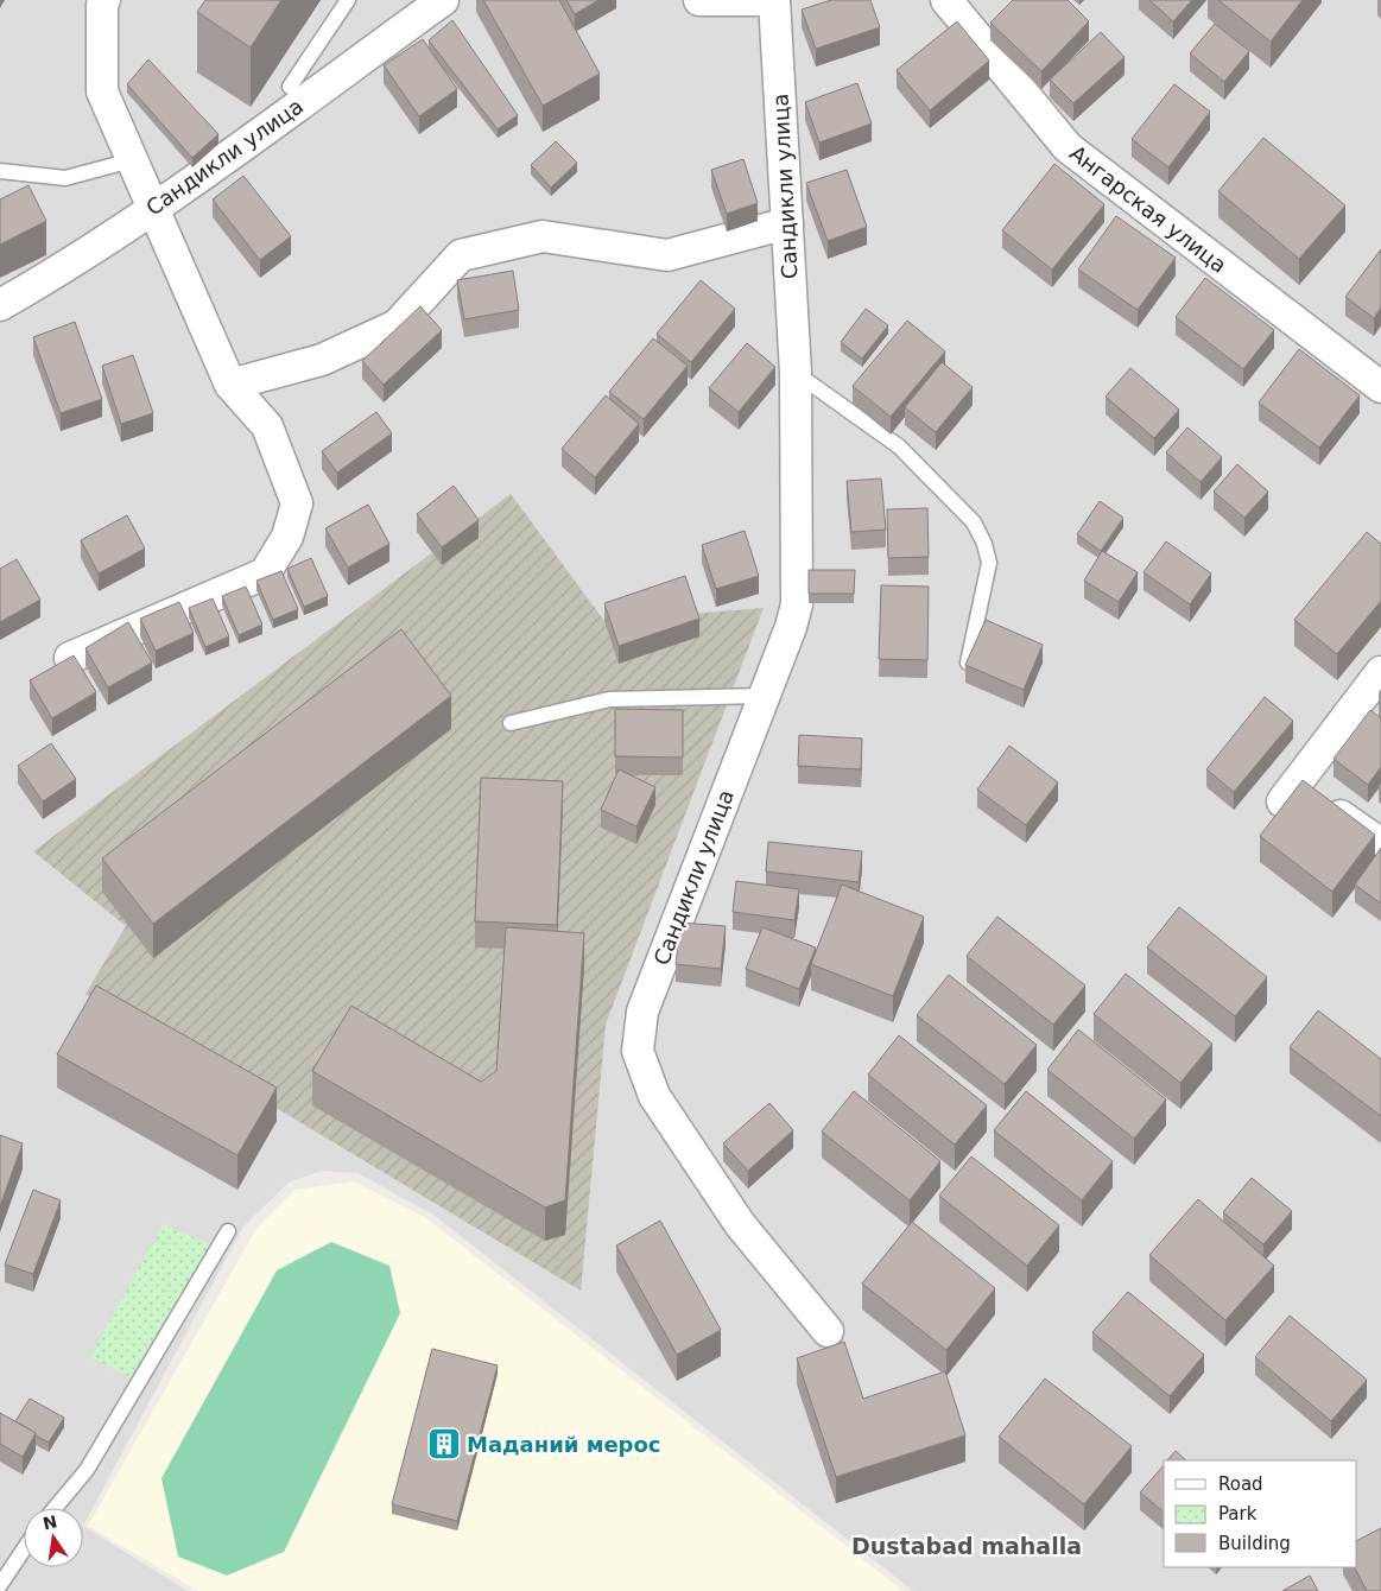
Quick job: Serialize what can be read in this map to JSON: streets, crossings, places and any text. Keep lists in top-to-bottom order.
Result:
{
  "streets": {
    "street": ["Сандикли улица", "Ангарская улица"]
  },
  "districts": ["Dustabad mahalla"],
  "places": {
    "building": ["Маданий мерос"]
  },
  "legend": ["Road", "Park", "Building"],
  "north": "top"
}
